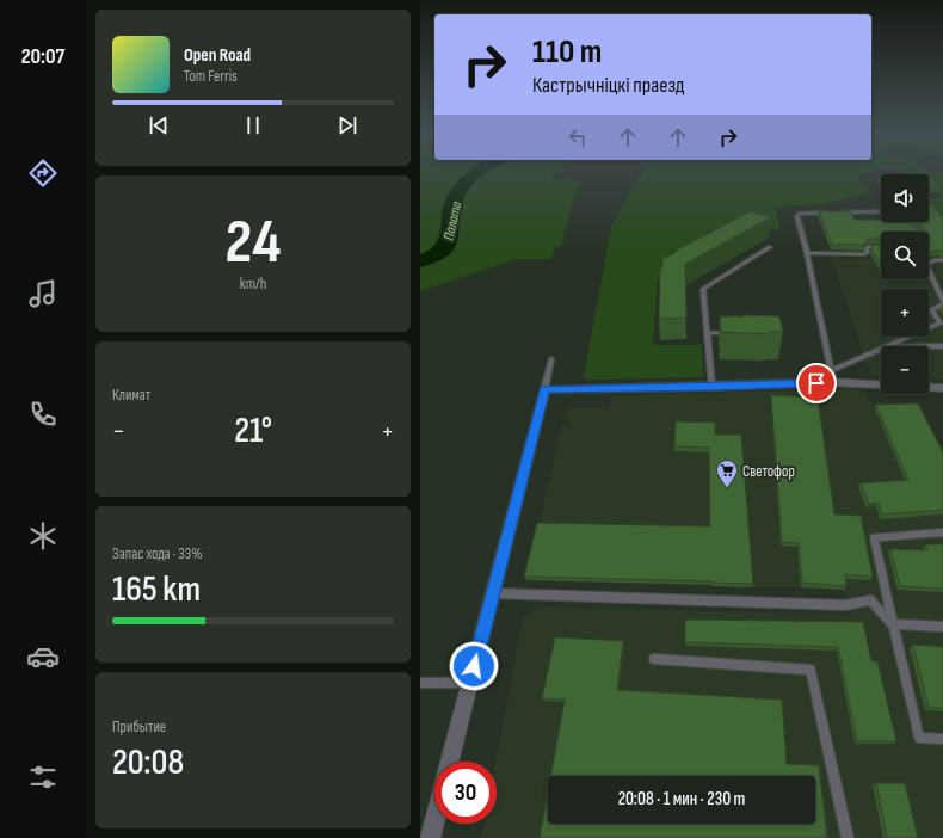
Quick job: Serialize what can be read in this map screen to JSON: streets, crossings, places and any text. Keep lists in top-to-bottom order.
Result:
{
  "water": ["Палата"],
  "places": {
    "supermarket": ["Светофор"]
  },
  "page": {
    "tabs": "20:07",
    "turn": ["110 m", "Кастрычніцкі праезд"],
    "song": ["Open Road", "Tom Ferris"],
    "map_buttons": ["+", "−"],
    "tile": [
      ["24", "km/h"],
      "Климат",
      ["Запас хода · 33%", "165 km"],
      ["Прибытие", "20:08"]
    ],
    "heat": ["−", "21°", "+"],
    "limit": "30",
    "trip": "20:08 · 1 мин · 230 m"
  }
}
